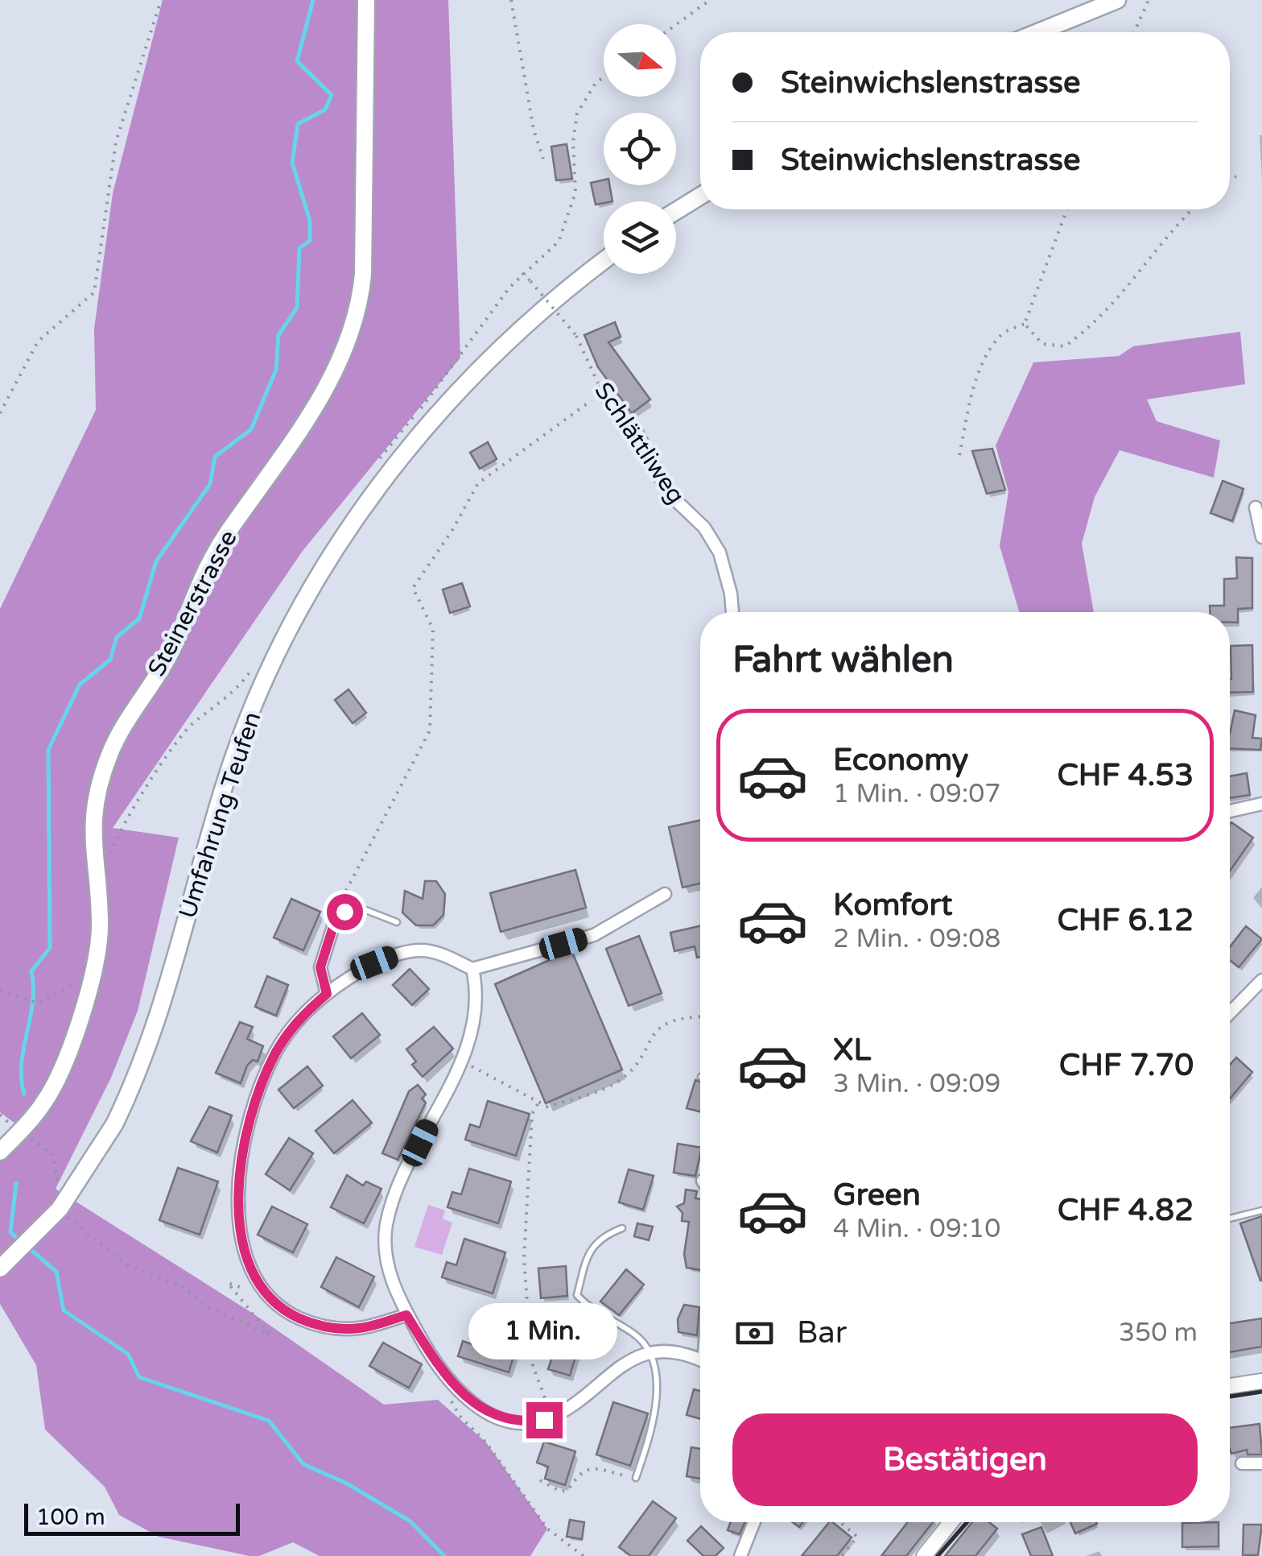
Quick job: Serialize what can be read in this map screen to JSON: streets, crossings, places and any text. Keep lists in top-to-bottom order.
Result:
{
  "streets": {
    "main road": ["Steinerstrasse", "Umfahrung Teufen"],
    "street": ["Schlättliweg"]
  },
  "scale_bar": "100 m",
  "north": "right",
  "page": {
    "banner": ["Steinwichslenstrasse", "Steinwichslenstrasse"],
    "heading": "Fahrt wählen",
    "list": [
      {
        "name": "Economy",
        "note": "1 Min. · 09:07",
        "value": "CHF 4.53"
      },
      {
        "name": "Komfort",
        "note": "2 Min. · 09:08",
        "value": "CHF 6.12"
      },
      {
        "name": "XL",
        "note": "3 Min. · 09:09",
        "value": "CHF 7.70"
      },
      {
        "name": "Green",
        "note": "4 Min. · 09:10",
        "value": "CHF 4.82"
      }
    ],
    "pay": ["Bar", "350 m"],
    "bubble": "1 Min.",
    "buttons": "Bestätigen",
    "scale": "100 m"
  }
}
